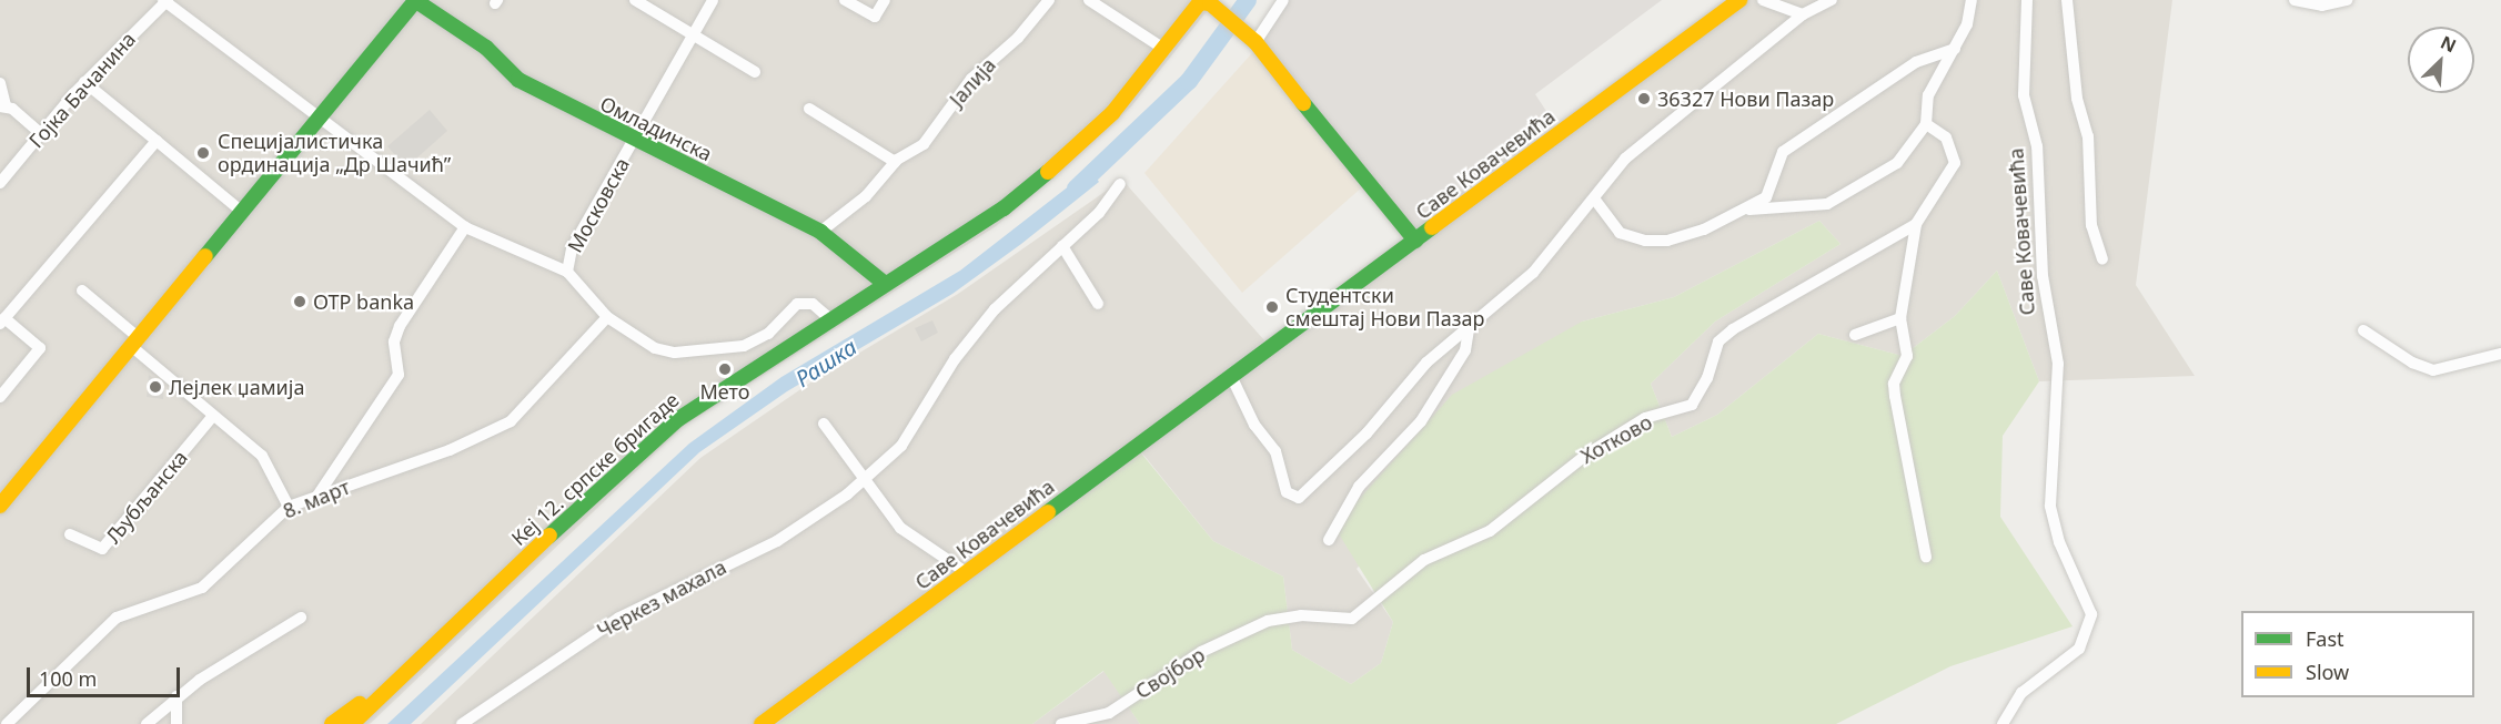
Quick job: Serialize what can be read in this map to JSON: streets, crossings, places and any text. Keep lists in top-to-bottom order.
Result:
{
  "streets": {
    "street": [
      "Јалија",
      "Гојка Бачанина",
      "Омладинска",
      "Саве Ковачевића",
      "Московска",
      "Хотково",
      "Кеј 12. српске бригаде",
      "Љубљанска",
      "8. март",
      "Черкез махала",
      "Својбор"
    ]
  },
  "crossings": [
    ["Јалија", "Омладинска"],
    ["Омладинска", "Московска"],
    ["Омладинска", "Кеј 12. српске бригаде"],
    ["Саве Ковачевића", "Кеј 12. српске бригаде"],
    ["Хотково", "Својбор"]
  ],
  "water": ["Рашка"],
  "places": [
    "36327 Нови Пазар",
    "Специјалистичка ординација „Др Шачић”",
    "OTP banka",
    "Студентски смештај Нови Пазар",
    "Мето",
    "Лејлек џамија"
  ],
  "legend": ["Fast", "Slow"],
  "scale_bar": "100 m",
  "north": "top right"
}
